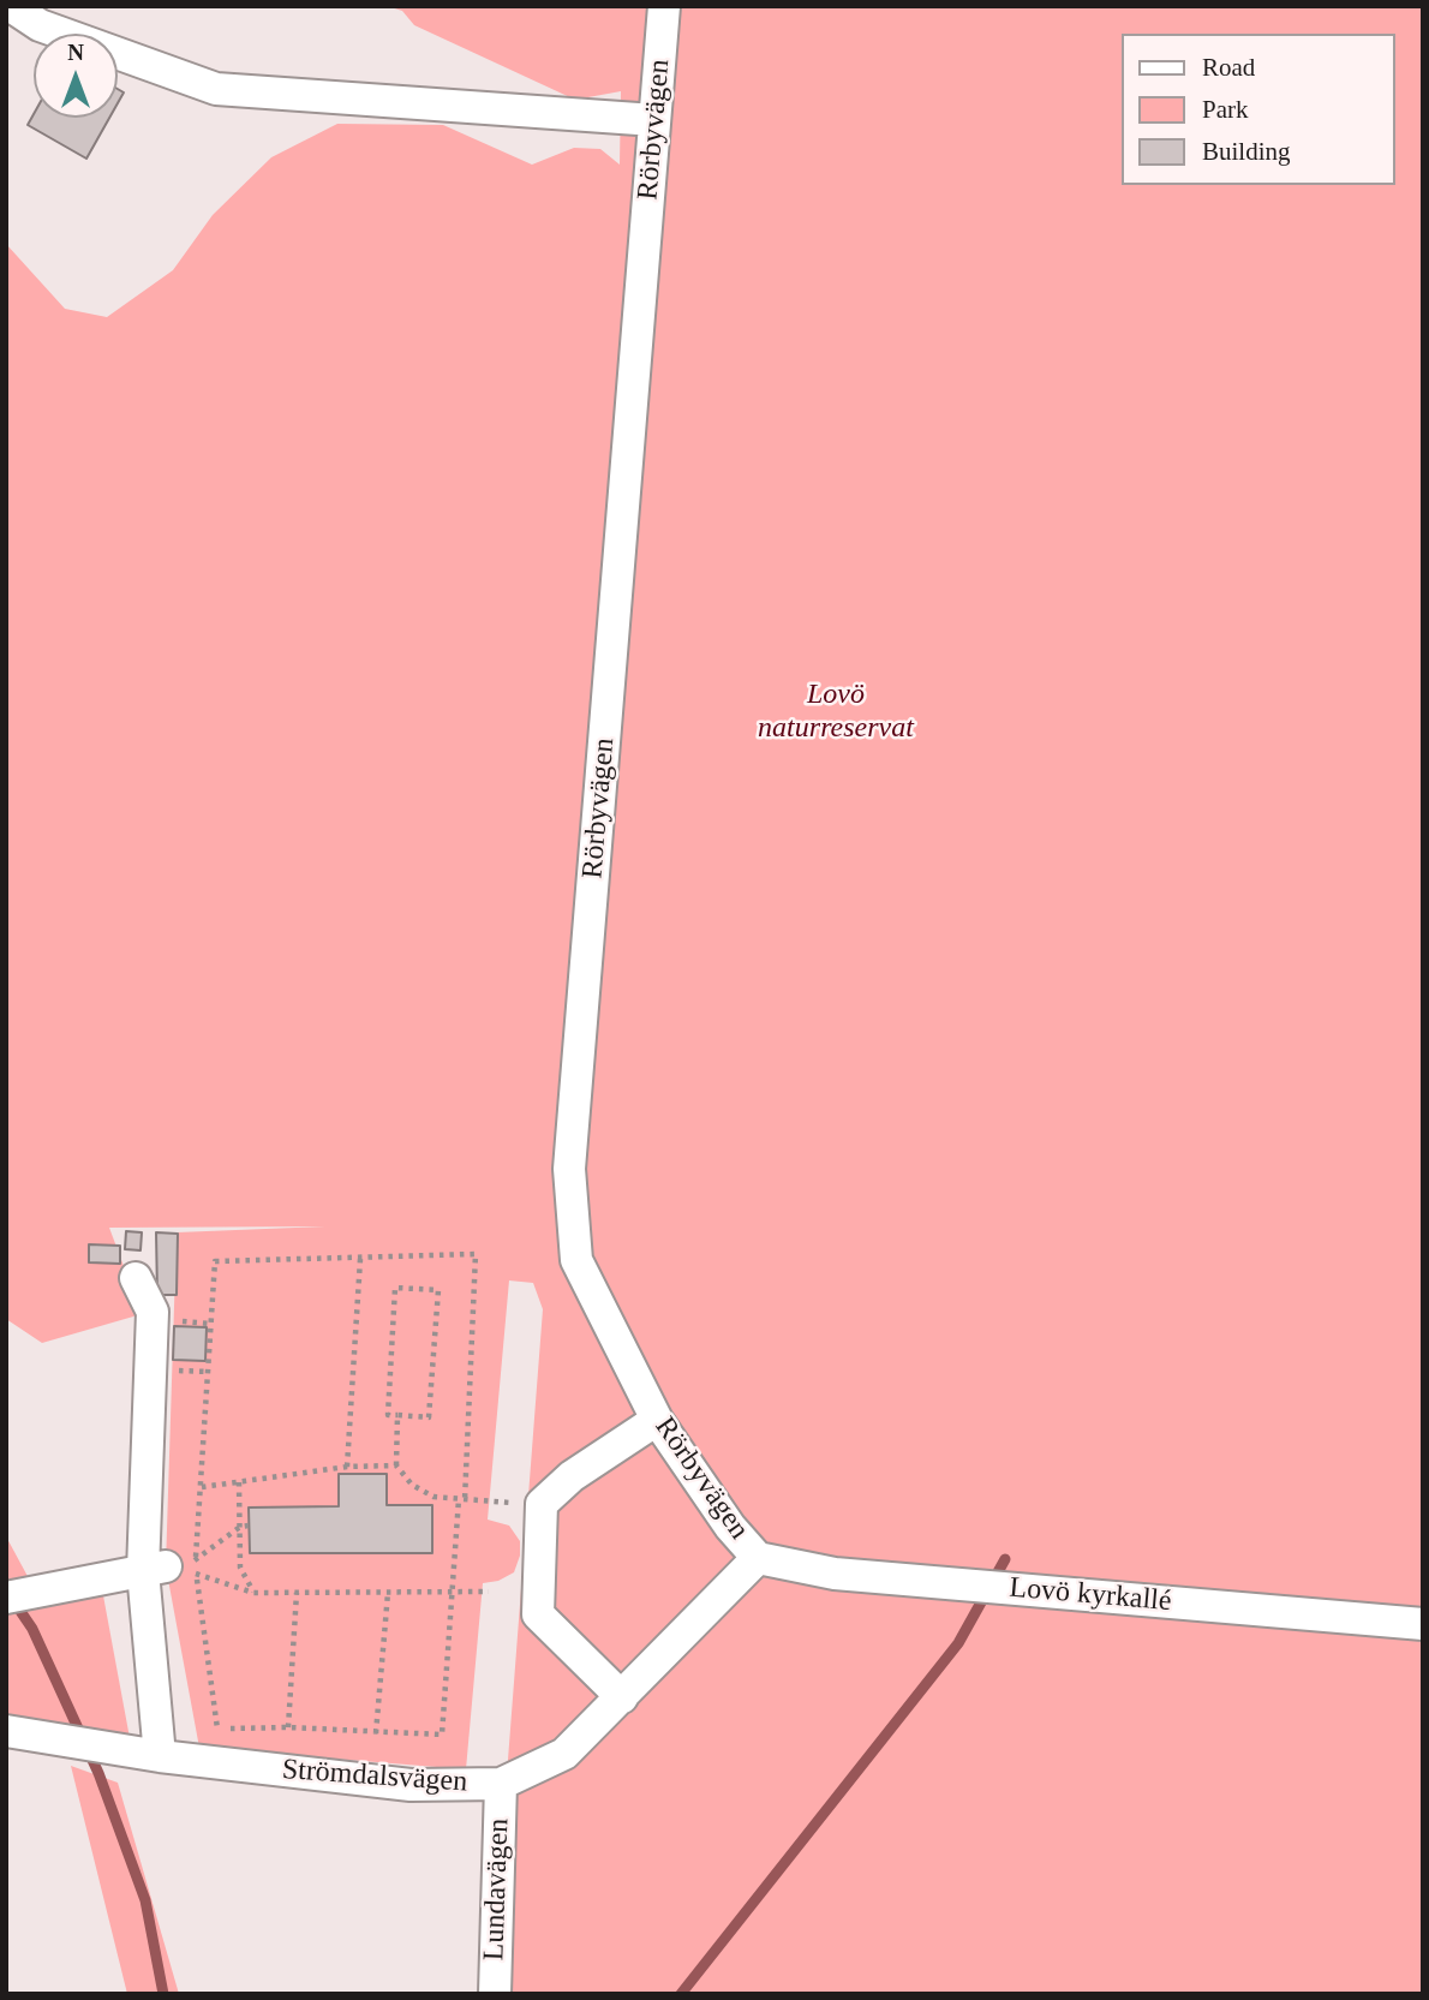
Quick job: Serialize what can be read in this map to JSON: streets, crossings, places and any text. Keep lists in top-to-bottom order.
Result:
{
  "streets": {
    "street": [
      "Rörbyvägen",
      "Lovö kyrkallé",
      "Strömdalsvägen",
      "Lundavägen"
    ]
  },
  "crossings": [
    ["Rörbyvägen", "Lovö kyrkallé"],
    ["Rörbyvägen", "Strömdalsvägen"],
    ["Lovö kyrkallé", "Strömdalsvägen"],
    ["Strömdalsvägen", "Lundavägen"]
  ],
  "parks": ["Lovö naturreservat"],
  "legend": ["Road", "Park", "Building"],
  "north": "top"
}
